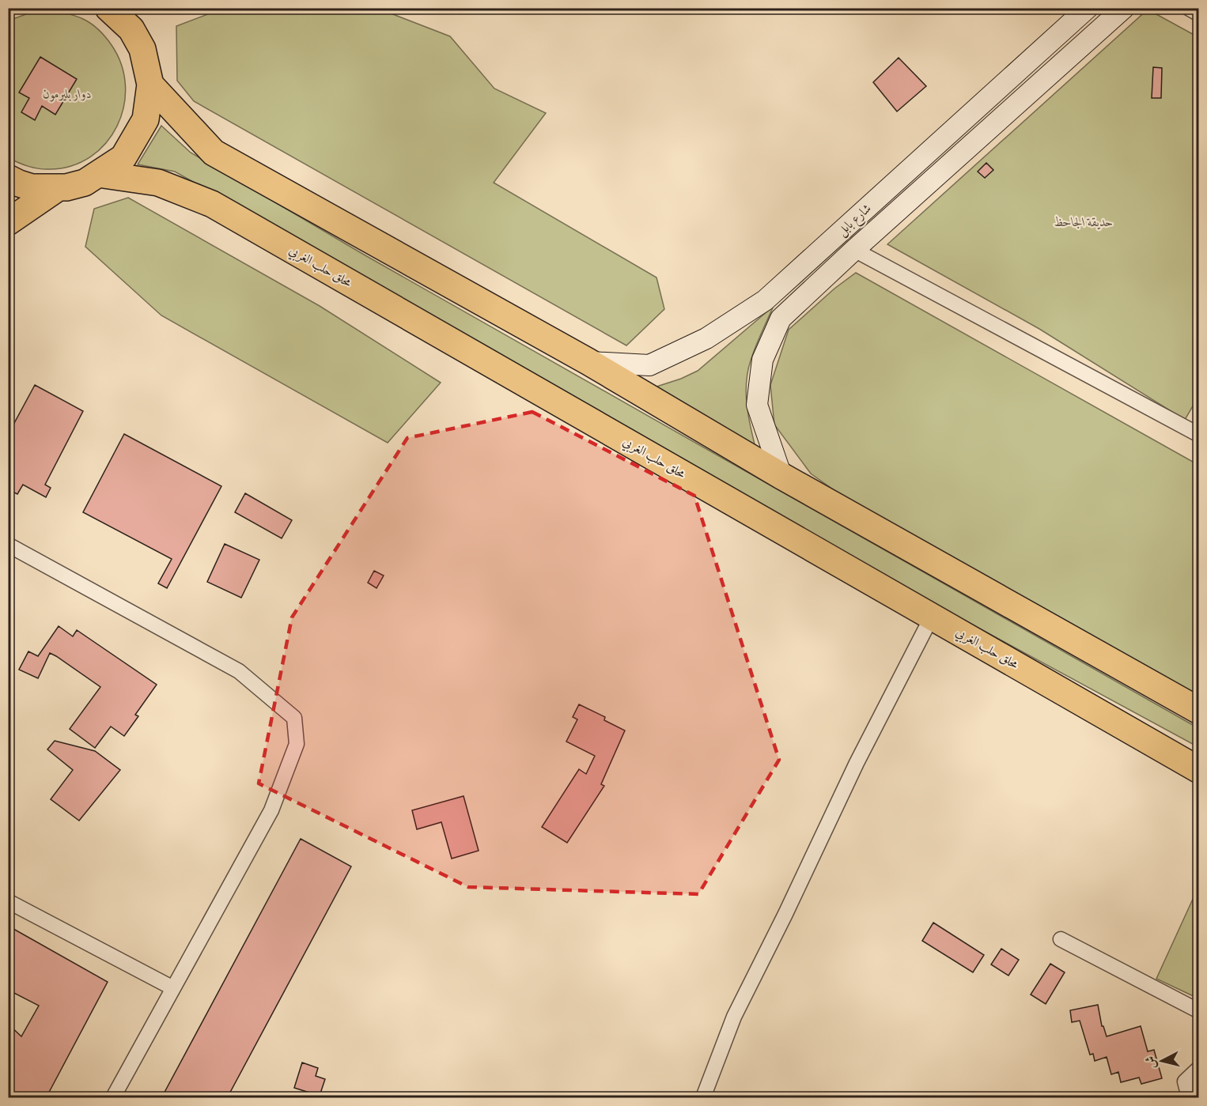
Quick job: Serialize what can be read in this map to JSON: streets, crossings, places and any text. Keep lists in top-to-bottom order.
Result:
{
  "streets": {
    "highway": ["محلق حلب الغربي"],
    "street": ["شارع بابل"]
  },
  "parks": ["دوار بليرمون", "حديقة الجاحظ"],
  "north": "left"
}
